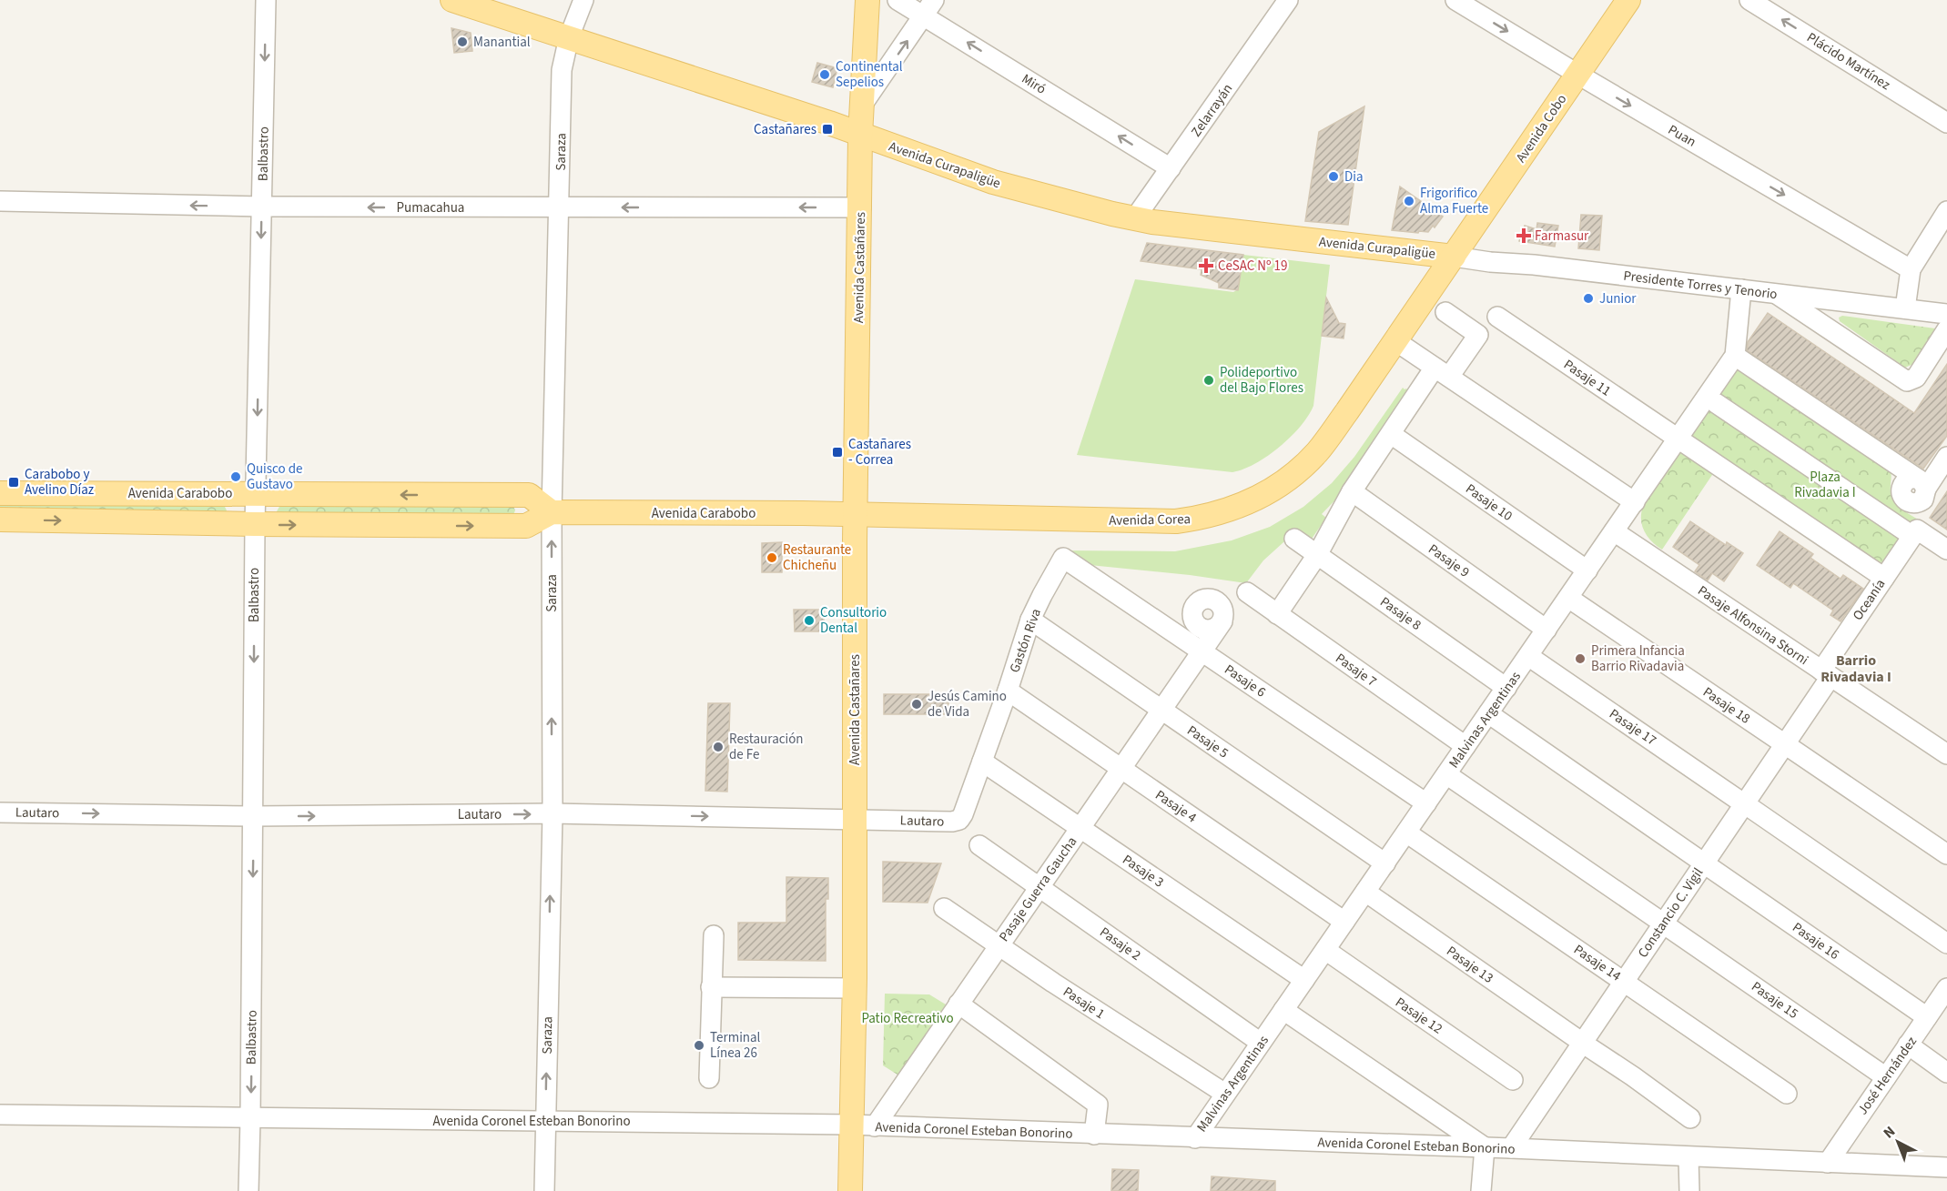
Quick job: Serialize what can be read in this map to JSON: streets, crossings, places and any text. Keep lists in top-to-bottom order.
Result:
{
  "streets": {
    "main road": [
      "Avenida Cobo",
      "Avenida Curapaligüe",
      "Avenida Castañares",
      "Avenida Carabobo",
      "Avenida Corea"
    ],
    "street": [
      "Plácido Martínez",
      "Miró",
      "Zelarrayán",
      "Puan",
      "Saraza",
      "Balbastro",
      "Pumacahua",
      "Presidente Torres y Tenorio",
      "Pasaje 11",
      "Pasaje 10",
      "Pasaje 9",
      "Oceanía",
      "Pasaje 8",
      "Pasaje Alfonsina Storni",
      "Gastón Riva",
      "Pasaje 7",
      "Pasaje 6",
      "Pasaje 18",
      "Malvinas Argentinas",
      "Pasaje 17",
      "Pasaje 5",
      "Pasaje 4",
      "Lautaro",
      "Pasaje 3",
      "Pasaje Guerra Gaucha",
      "Constancio C. Vigil",
      "Pasaje 16",
      "Pasaje 2",
      "Pasaje 14",
      "Pasaje 13",
      "Pasaje 15",
      "Pasaje 1",
      "Pasaje 12",
      "José Hernández",
      "Avenida Coronel Esteban Bonorino"
    ]
  },
  "crossings": [
    ["Miró", "Zelarrayán"],
    ["Zelarrayán", "Avenida Curapaligüe"],
    ["Avenida Cobo", "Puan"],
    ["Avenida Cobo", "Avenida Curapaligüe"],
    ["Avenida Cobo", "Presidente Torres y Tenorio"],
    ["Avenida Cobo", "Avenida Corea"],
    ["Saraza", "Avenida Curapaligüe"],
    ["Saraza", "Pumacahua"],
    ["Saraza", "Avenida Carabobo"],
    ["Saraza", "Lautaro"],
    ["Saraza", "Avenida Coronel Esteban Bonorino"],
    ["Balbastro", "Pumacahua"],
    ["Balbastro", "Avenida Carabobo"],
    ["Balbastro", "Lautaro"],
    ["Balbastro", "Avenida Coronel Esteban Bonorino"],
    ["Avenida Curapaligüe", "Avenida Castañares"],
    ["Avenida Curapaligüe", "Presidente Torres y Tenorio"],
    ["Avenida Curapaligüe", "Avenida Corea"],
    ["Pumacahua", "Avenida Castañares"],
    ["Avenida Castañares", "Avenida Carabobo"],
    ["Avenida Castañares", "Avenida Corea"],
    ["Avenida Castañares", "Lautaro"],
    ["Avenida Castañares", "Avenida Coronel Esteban Bonorino"],
    ["Presidente Torres y Tenorio", "Avenida Corea"],
    ["Presidente Torres y Tenorio", "Malvinas Argentinas"],
    ["Pasaje 11", "Oceanía"],
    ["Pasaje 11", "Malvinas Argentinas"],
    ["Avenida Carabobo", "Avenida Corea"],
    ["Pasaje 10", "Malvinas Argentinas"],
    ["Pasaje 9", "Malvinas Argentinas"],
    ["Oceanía", "Pasaje Alfonsina Storni"],
    ["Oceanía", "Constancio C. Vigil"],
    ["Pasaje 8", "Malvinas Argentinas"],
    ["Pasaje Alfonsina Storni", "Malvinas Argentinas"],
    ["Pasaje Alfonsina Storni", "Constancio C. Vigil"],
    ["Gastón Riva", "Pasaje 6"],
    ["Gastón Riva", "Pasaje 5"],
    ["Gastón Riva", "Pasaje 4"],
    ["Gastón Riva", "Lautaro"],
    ["Gastón Riva", "Pasaje 3"],
    ["Pasaje 7", "Malvinas Argentinas"],
    ["Pasaje 6", "Malvinas Argentinas"],
    ["Pasaje 6", "Pasaje Guerra Gaucha"],
    ["Pasaje 18", "Malvinas Argentinas"],
    ["Pasaje 18", "Constancio C. Vigil"],
    ["Malvinas Argentinas", "Pasaje 17"],
    ["Malvinas Argentinas", "Pasaje 5"],
    ["Malvinas Argentinas", "Pasaje 4"],
    ["Malvinas Argentinas", "Pasaje 3"],
    ["Malvinas Argentinas", "Pasaje 16"],
    ["Malvinas Argentinas", "Pasaje 2"],
    ["Malvinas Argentinas", "Pasaje 14"],
    ["Malvinas Argentinas", "Pasaje 13"],
    ["Malvinas Argentinas", "Pasaje 15"],
    ["Malvinas Argentinas", "Pasaje 1"],
    ["Malvinas Argentinas", "Pasaje 12"],
    ["Malvinas Argentinas", "Avenida Coronel Esteban Bonorino"],
    ["Pasaje 17", "Constancio C. Vigil"],
    ["Pasaje 5", "Pasaje Guerra Gaucha"],
    ["Pasaje 4", "Pasaje Guerra Gaucha"],
    ["Pasaje 3", "Pasaje Guerra Gaucha"],
    ["Pasaje Guerra Gaucha", "Pasaje 2"],
    ["Pasaje Guerra Gaucha", "Pasaje 1"],
    ["Pasaje Guerra Gaucha", "Avenida Coronel Esteban Bonorino"],
    ["Constancio C. Vigil", "Pasaje 16"],
    ["Constancio C. Vigil", "Pasaje 14"],
    ["Constancio C. Vigil", "Pasaje 13"],
    ["Constancio C. Vigil", "Pasaje 15"],
    ["Constancio C. Vigil", "Avenida Coronel Esteban Bonorino"],
    ["Pasaje 16", "José Hernández"],
    ["Pasaje 15", "José Hernández"],
    ["José Hernández", "Avenida Coronel Esteban Bonorino"]
  ],
  "one_way": [
    "Plácido Martínez",
    "Miró",
    "Puan",
    "Saraza",
    "Balbastro",
    "Pumacahua",
    "Lautaro"
  ],
  "districts": ["Barrio Rivadavia I"],
  "parks": ["Plaza Rivadavia I", "Patio Recreativo"],
  "places": {
    "other": [
      "Manantial",
      "Continental Sepelios",
      "Dia",
      "Frigorifico Alma Fuerte",
      "Junior",
      "Polideportivo del Bajo Flores",
      "Quisco de Gustavo",
      "Restaurante Chicheñu",
      "Consultorio Dental",
      "Primera Infancia Barrio Rivadavia",
      "Jesús Camino de Vida",
      "Restauración de Fe",
      "Terminal Línea 26"
    ],
    "transit": ["Castañares", "Castañares - Correa", "Carabobo y Avelino Díaz"],
    "health": ["Farmasur", "CeSAC Nº 19"]
  },
  "north": "top left"
}
